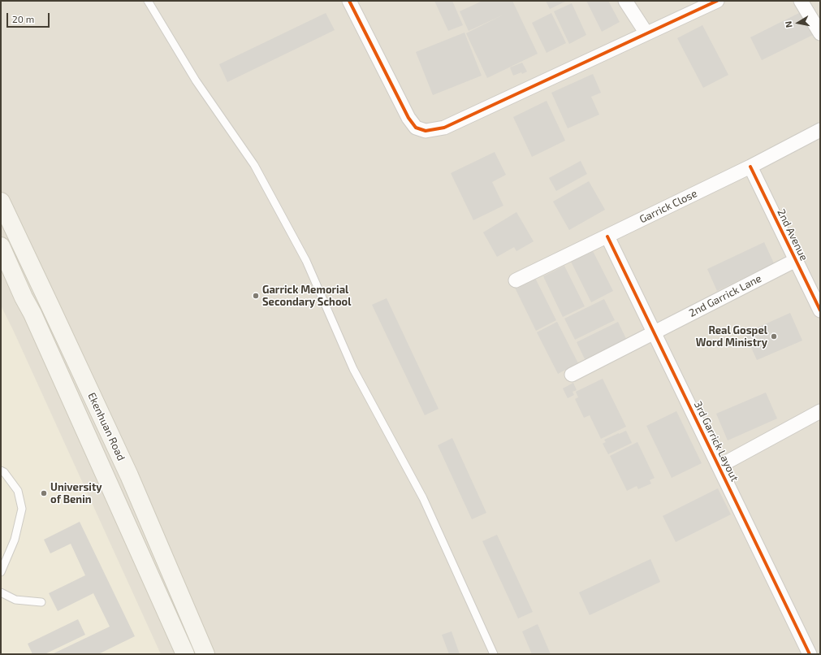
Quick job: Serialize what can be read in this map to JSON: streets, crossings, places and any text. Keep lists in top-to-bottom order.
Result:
{
  "streets": {
    "main road": ["Ekenhuan Road"],
    "street": [
      "Garrick Close",
      "2nd Avenue",
      "2nd Garrick Lane",
      "3rd Garrick Layout"
    ]
  },
  "crossings": [
    ["Garrick Close", "2nd Avenue"],
    ["Garrick Close", "3rd Garrick Layout"],
    ["2nd Avenue", "2nd Garrick Lane"],
    ["2nd Garrick Lane", "3rd Garrick Layout"]
  ],
  "places": ["Garrick Memorial Secondary School", "Real Gospel Word Ministry", "University of Benin"],
  "scale_bar": "20 m",
  "north": "left"
}
